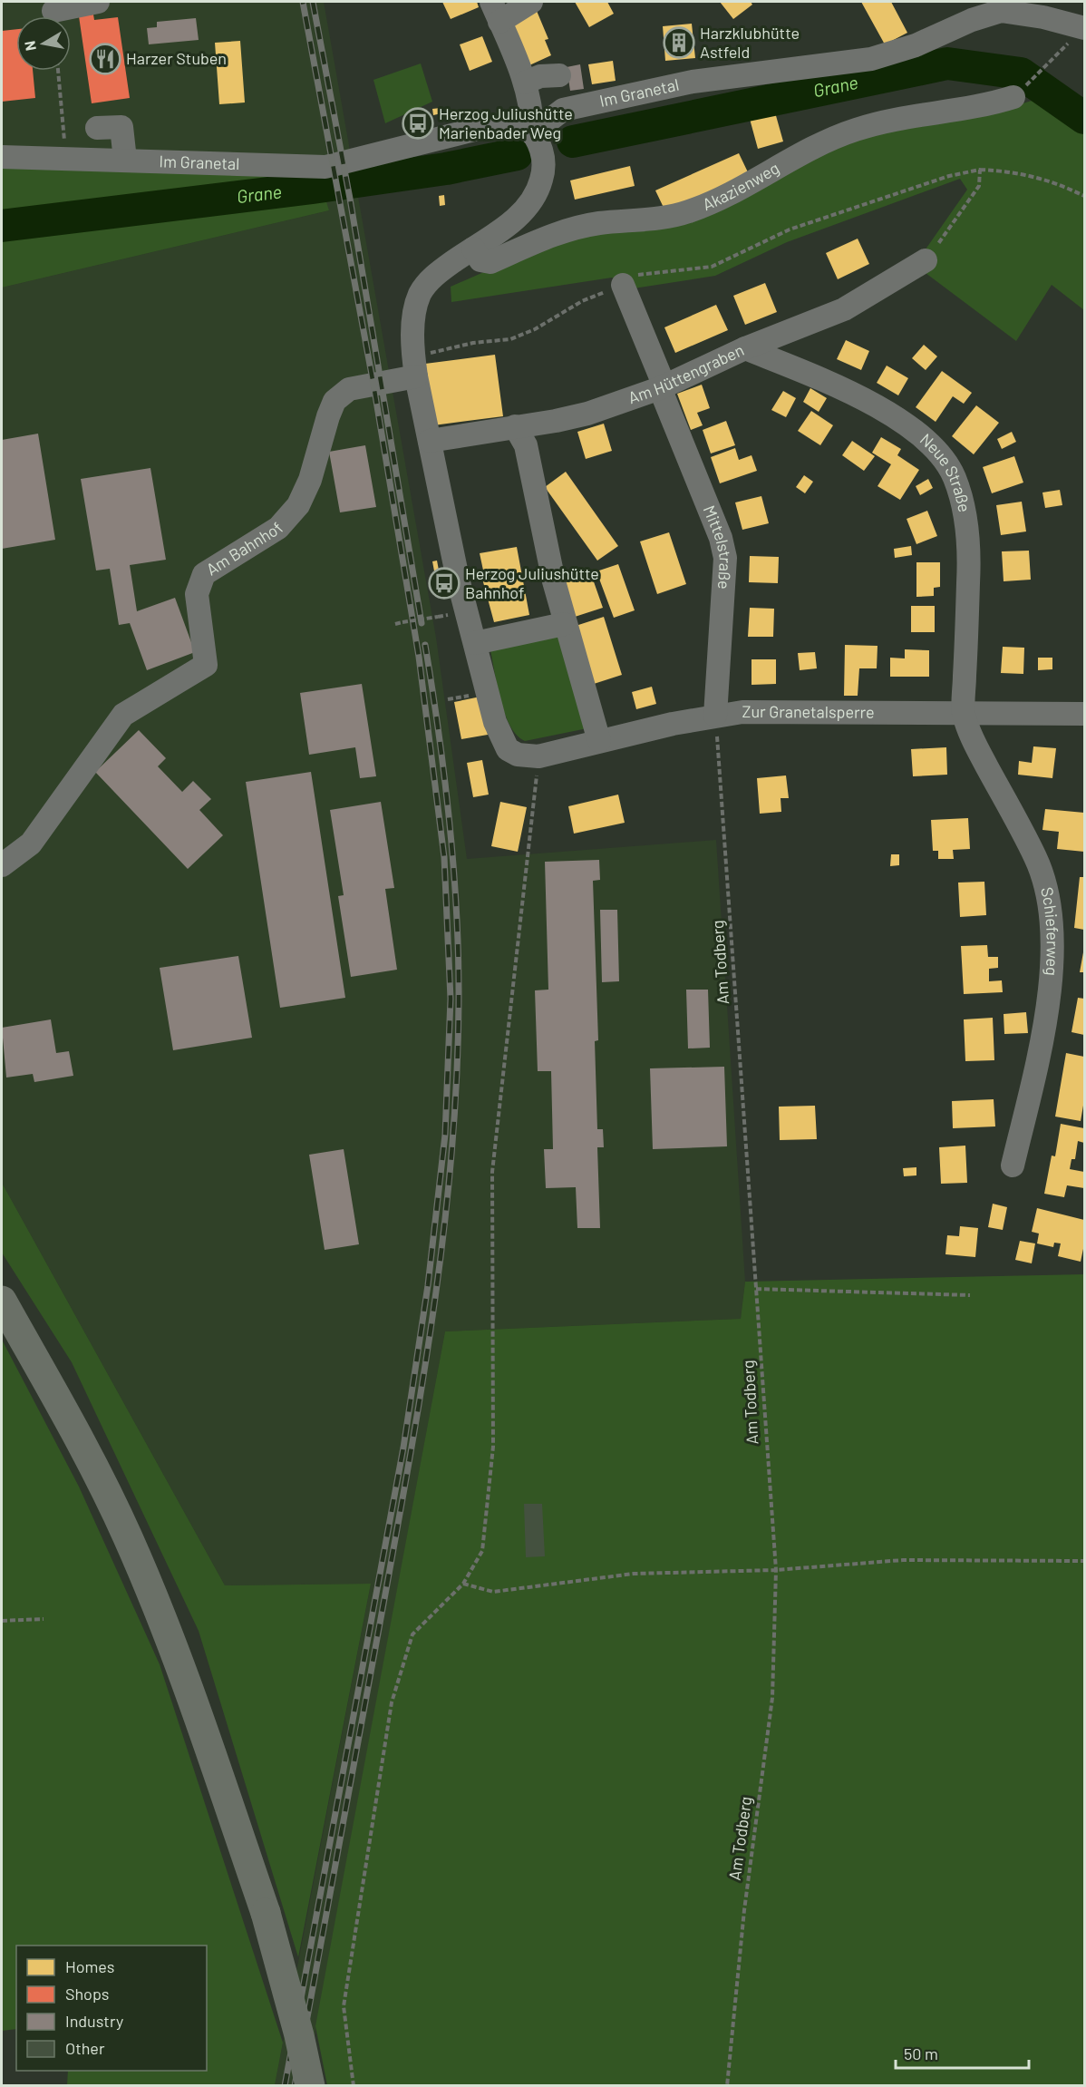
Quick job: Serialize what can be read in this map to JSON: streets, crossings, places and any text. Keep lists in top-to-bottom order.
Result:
{
  "streets": {
    "street": [
      "Im Granetal",
      "Akazienweg",
      "Am Hüttengraben",
      "Neue Straße",
      "Mittelstraße",
      "Am Bahnhof",
      "Zur Granetalsperre",
      "Schieferweg"
    ],
    "path": ["Am Todberg"]
  },
  "crossings": [
    ["Am Hüttengraben", "Neue Straße"],
    ["Am Hüttengraben", "Mittelstraße"],
    ["Neue Straße", "Zur Granetalsperre"],
    ["Neue Straße", "Schieferweg"],
    ["Mittelstraße", "Zur Granetalsperre"],
    ["Mittelstraße", "Am Todberg"],
    ["Zur Granetalsperre", "Schieferweg"],
    ["Zur Granetalsperre", "Am Todberg"]
  ],
  "water": ["Grane"],
  "places": {
    "building": ["Harzklubhütte Astfeld"],
    "restaurant": ["Harzer Stuben"],
    "bus stop": ["Herzog Juliushütte Marienbader Weg", "Herzog Juliushütte Bahnhof"]
  },
  "legend": [
    "Homes",
    "Shops",
    "Industry",
    "Other"
  ],
  "scale_bar": "50 m",
  "north": "left"
}
